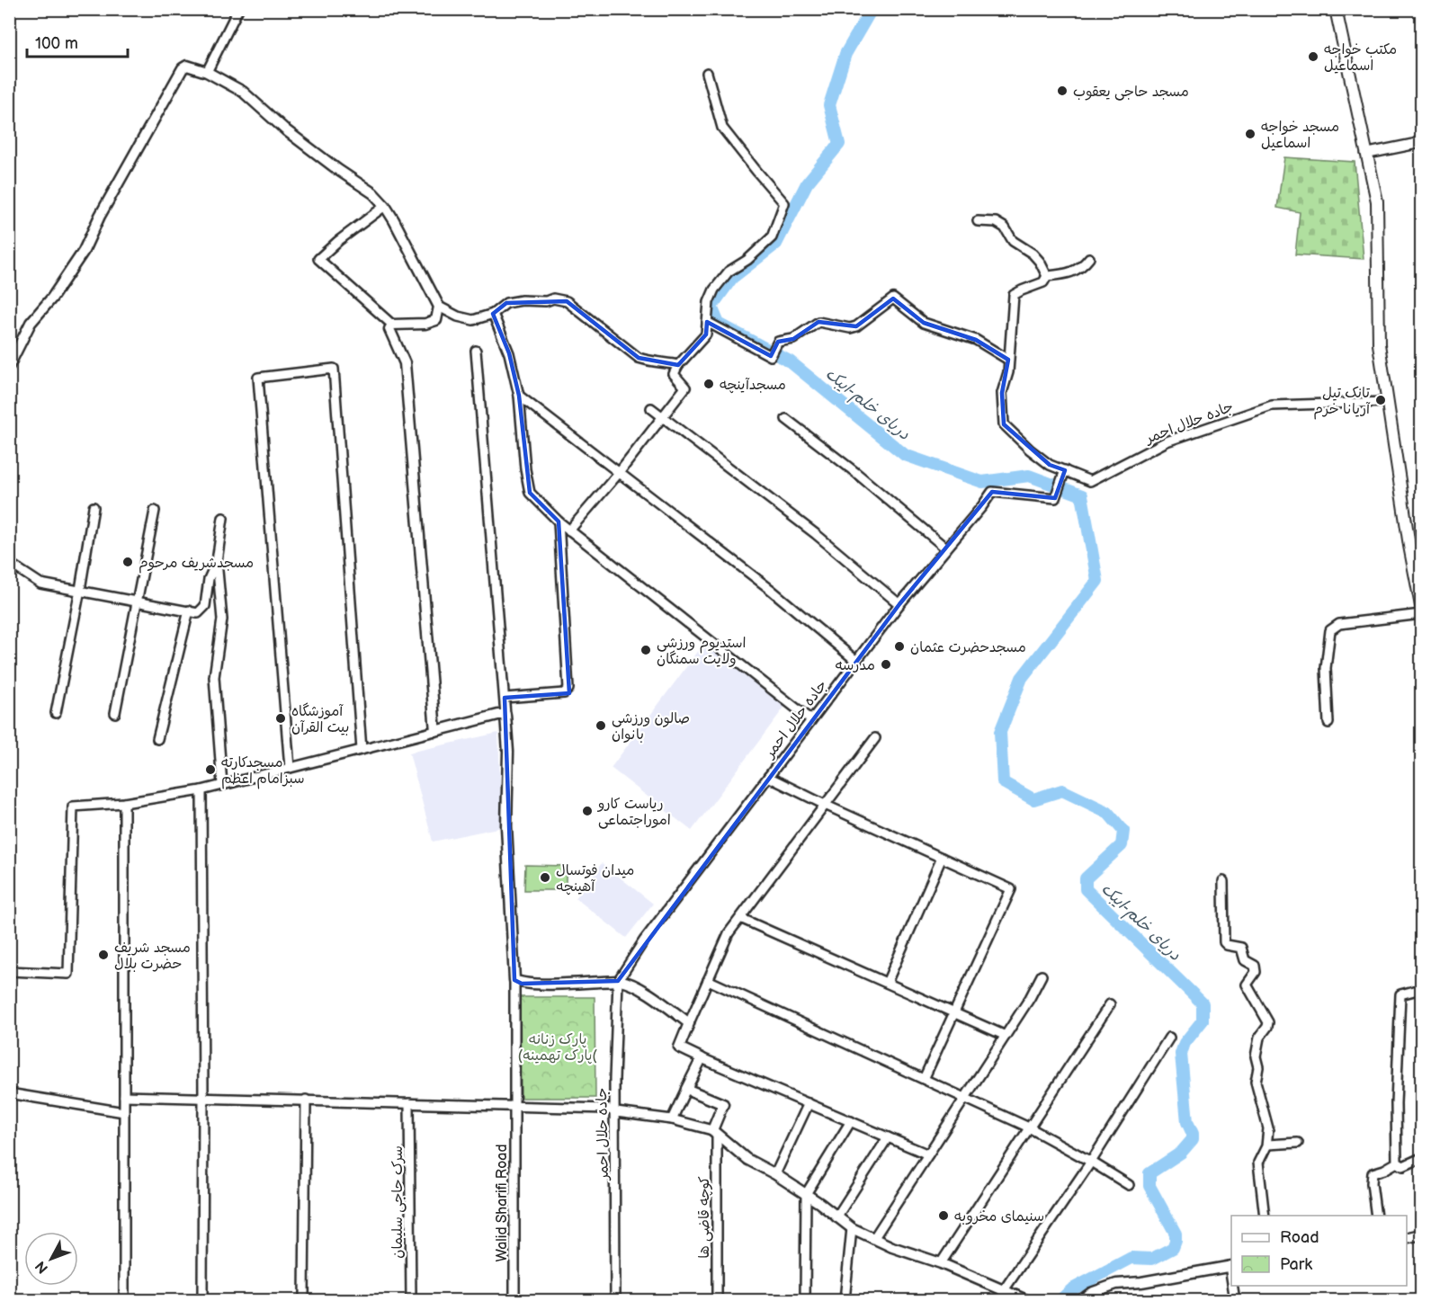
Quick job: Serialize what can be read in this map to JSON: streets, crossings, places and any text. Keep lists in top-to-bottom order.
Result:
{
  "streets": {
    "street": [
      "جاده حلال احمر",
      "سرک حاجی سلیمان",
      "Walid Sharifi Road",
      "کوچه قاضی ها"
    ]
  },
  "water": ["دریای خلم-ایبک"],
  "parks": ["پارک زنانه (پارک تهمینه("],
  "places": [
    "مکتب خواجه اسماعیل",
    "مسجد حاجی یعقوب",
    "مسجد خواجه اسماعیل",
    "مسجدآینچه",
    "تانک تیل آریانا خرم",
    "مسجدشریف مرحوم",
    "مسجدحضرت عثمان",
    "استدیوم ورزشی ولایت سمنگان",
    "مدرسه",
    "آموزشگاه بیت القرآن",
    "صالون ورزشی بانوان",
    "مسجدکارته سبزامام اعظم",
    "ریاست کارو اموراجتماعی",
    "میدان فوتسال آهینچه",
    "مسجد شریف حضرت بلال",
    "سنیمای مخروبه"
  ],
  "legend": ["Road", "Park"],
  "scale_bar": "100 m",
  "north": "bottom left"
}
